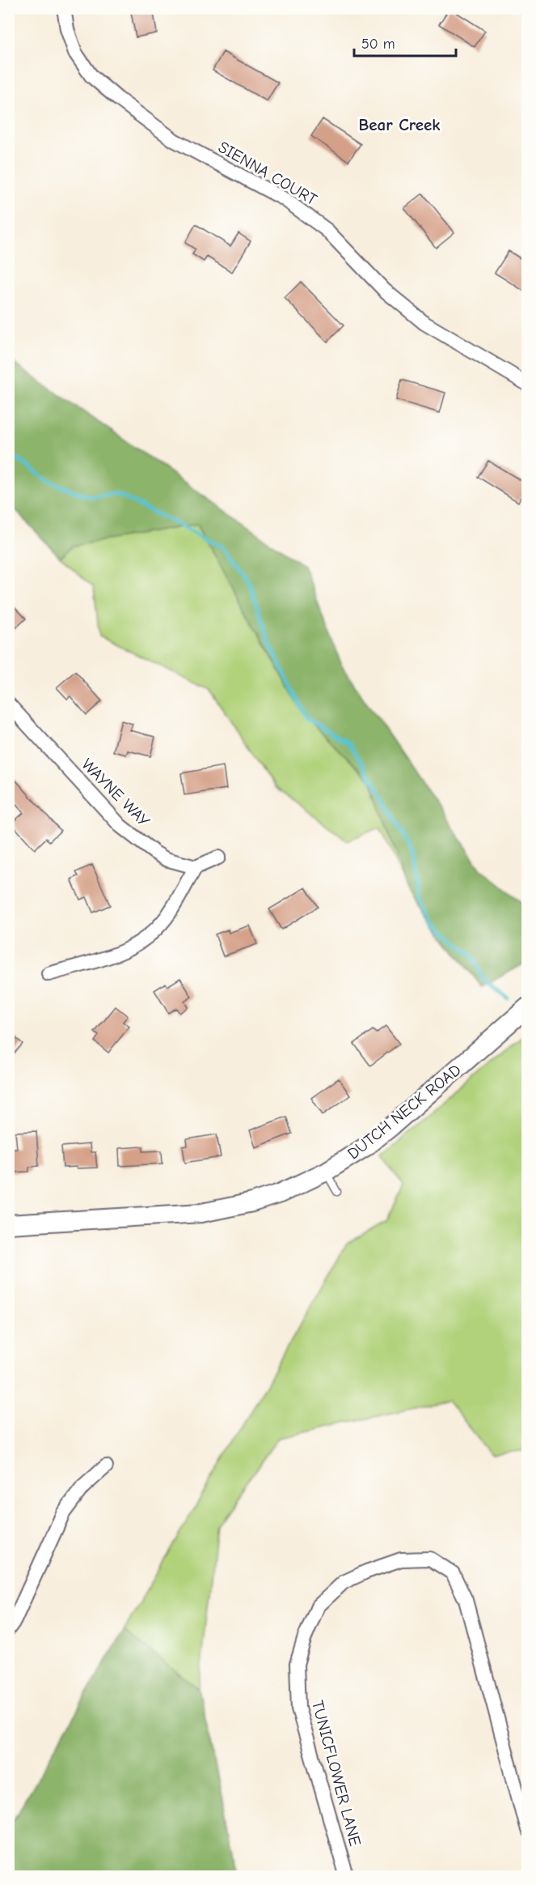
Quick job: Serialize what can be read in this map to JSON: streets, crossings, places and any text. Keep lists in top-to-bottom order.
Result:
{
  "streets": {
    "street": [
      "SIENNA COURT",
      "WAYNE WAY",
      "DUTCH NECK ROAD",
      "TUNICFLOWER LANE"
    ]
  },
  "districts": ["Bear Creek"],
  "scale_bar": "50 m"
}
